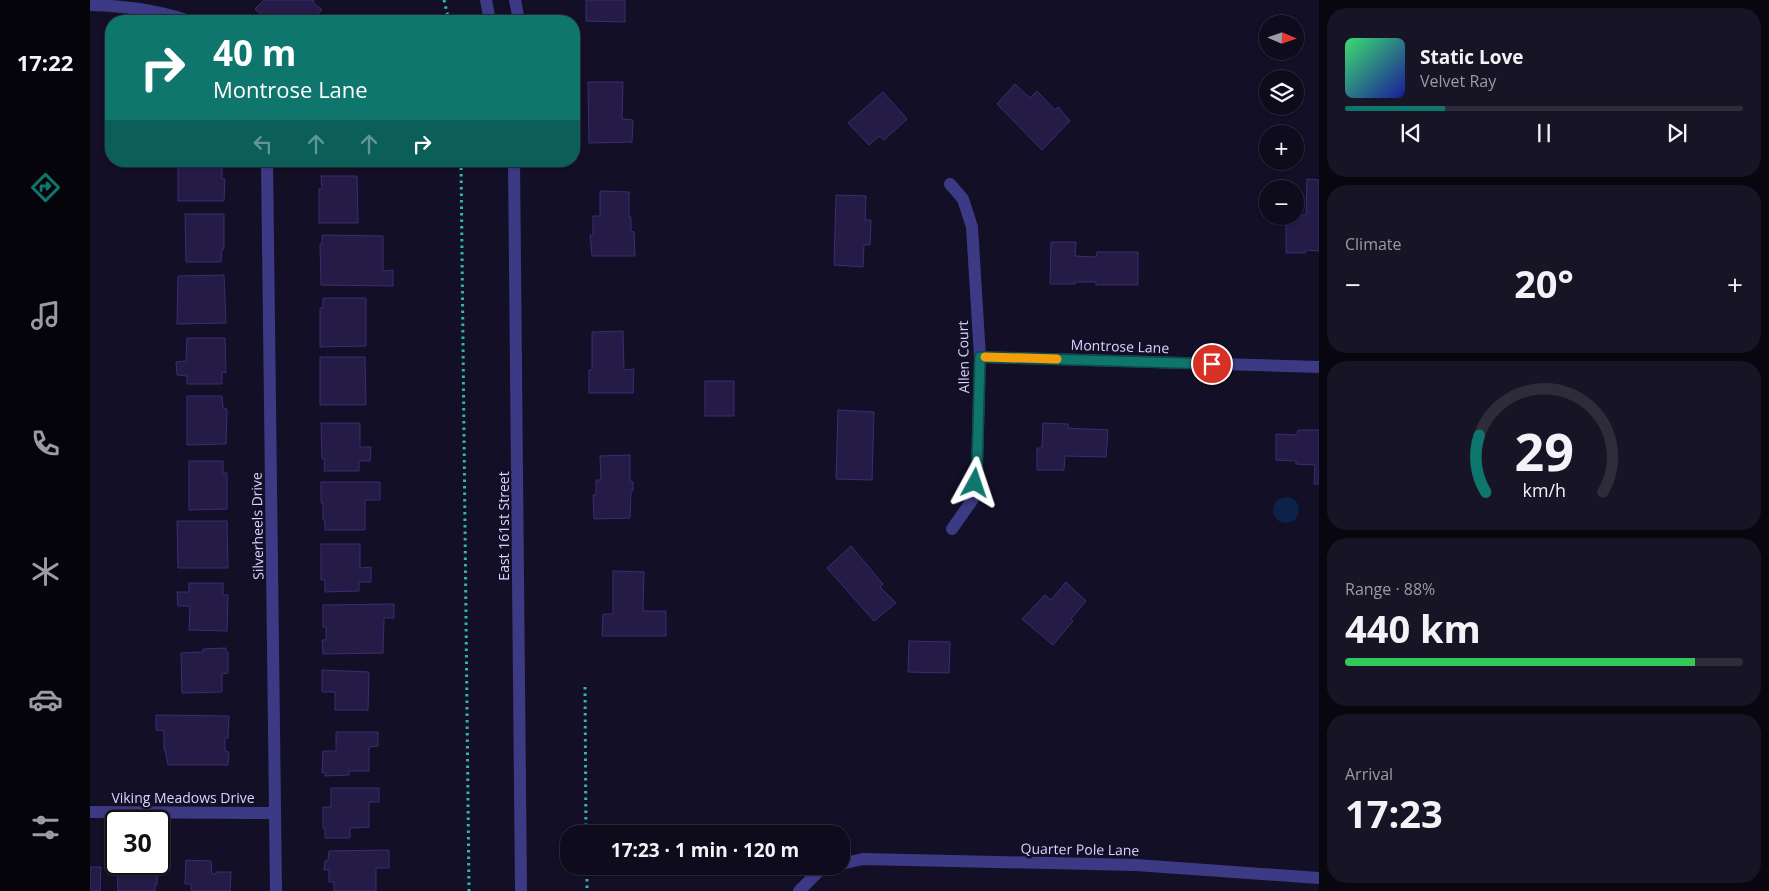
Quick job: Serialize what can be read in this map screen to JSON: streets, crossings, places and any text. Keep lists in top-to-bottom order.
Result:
{
  "streets": {
    "street": [
      "Montrose Lane",
      "Allen Court",
      "Silverheels Drive",
      "East 161st Street",
      "Viking Meadows Drive",
      "Quarter Pole Lane"
    ]
  },
  "crossings": [
    ["Montrose Lane", "Allen Court"],
    ["Silverheels Drive", "Viking Meadows Drive"]
  ],
  "north": "right",
  "page": {
    "tabs": "17:22",
    "map_buttons": ["+", "−"],
    "turn": ["40 m", "Montrose Lane"],
    "song": ["Static Love", "Velvet Ray"],
    "tile": [
      "Climate",
      ["Range · 88%", "440 km"],
      ["Arrival", "17:23"]
    ],
    "heat": ["−", "20°", "+"],
    "limit": "30",
    "trip": "17:23 · 1 min · 120 m",
    "gauge": ["29", "km/h"]
  }
}
